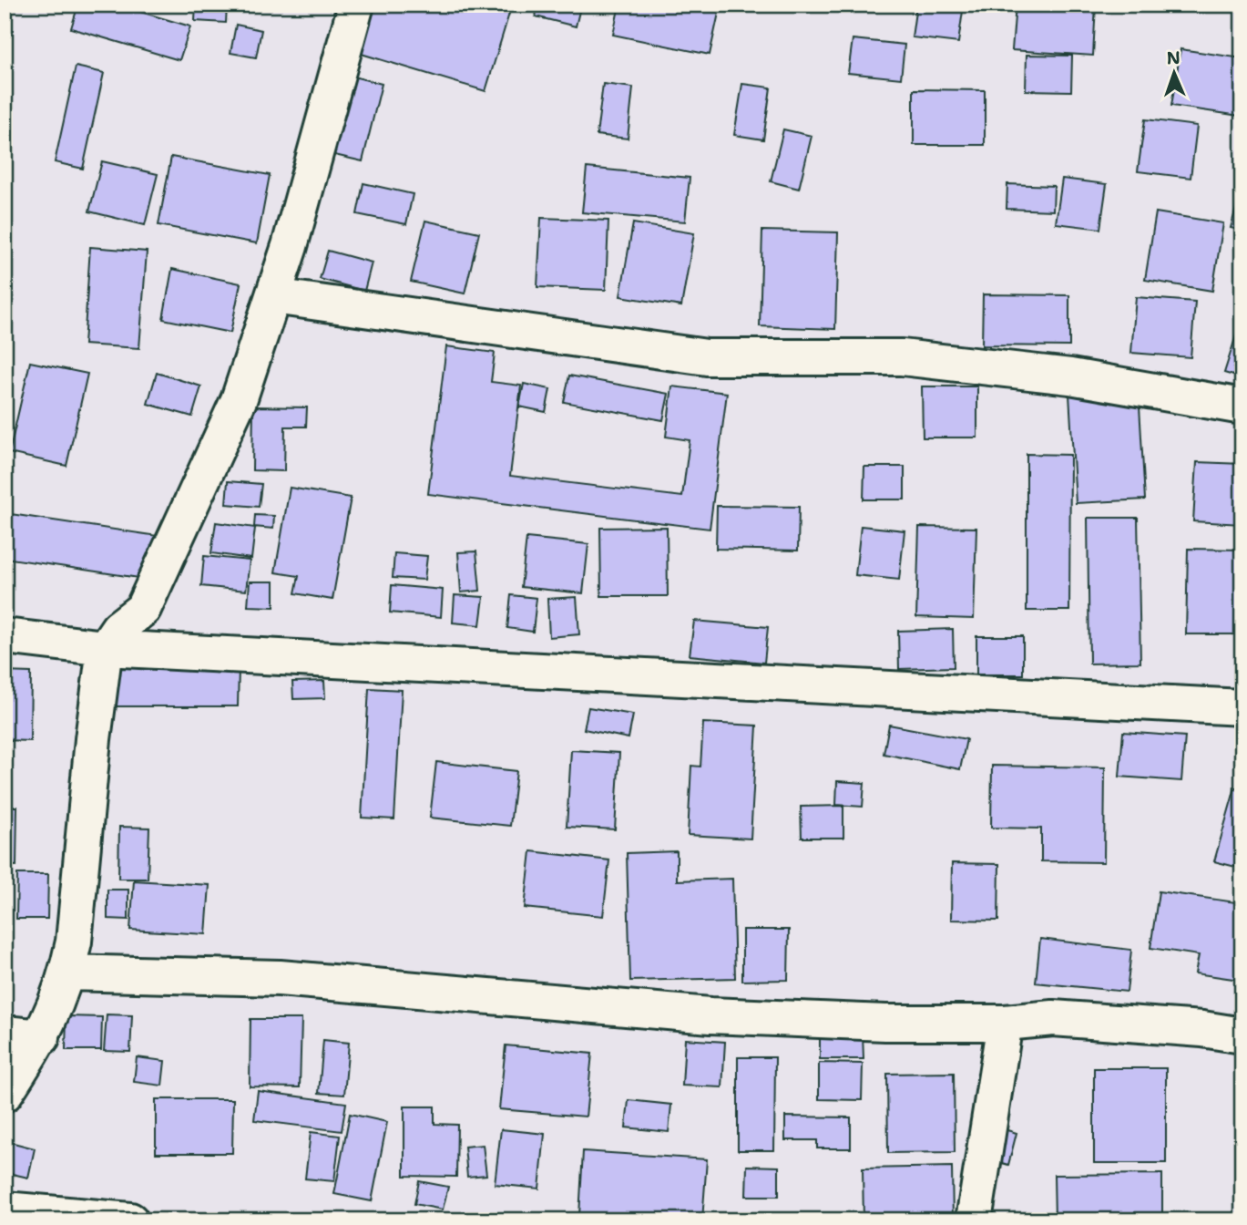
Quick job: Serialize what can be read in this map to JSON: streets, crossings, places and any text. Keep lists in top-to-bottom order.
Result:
{
  "north": "top"
}
